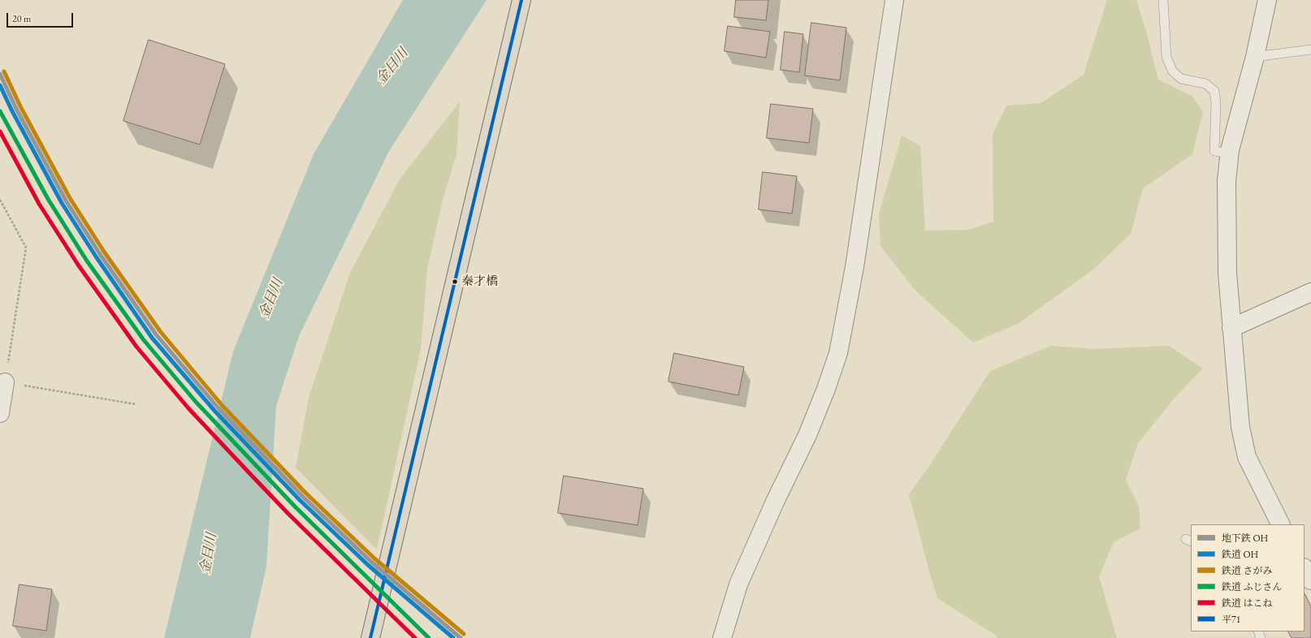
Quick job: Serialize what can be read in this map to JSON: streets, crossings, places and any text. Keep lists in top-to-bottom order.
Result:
{
  "water": ["金目川"],
  "places": ["秦才橋"],
  "lines": [
    "transit line 平71",
    "rail line さがみ",
    "metro line OH",
    "rail line OH",
    "rail line ふじさん",
    "rail line はこね"
  ],
  "legend": [
    "地下鉄 OH",
    "鉄道 OH",
    "鉄道 さがみ",
    "鉄道 ふじさん",
    "鉄道 はこね",
    "平71"
  ],
  "scale_bar": "20 m"
}
